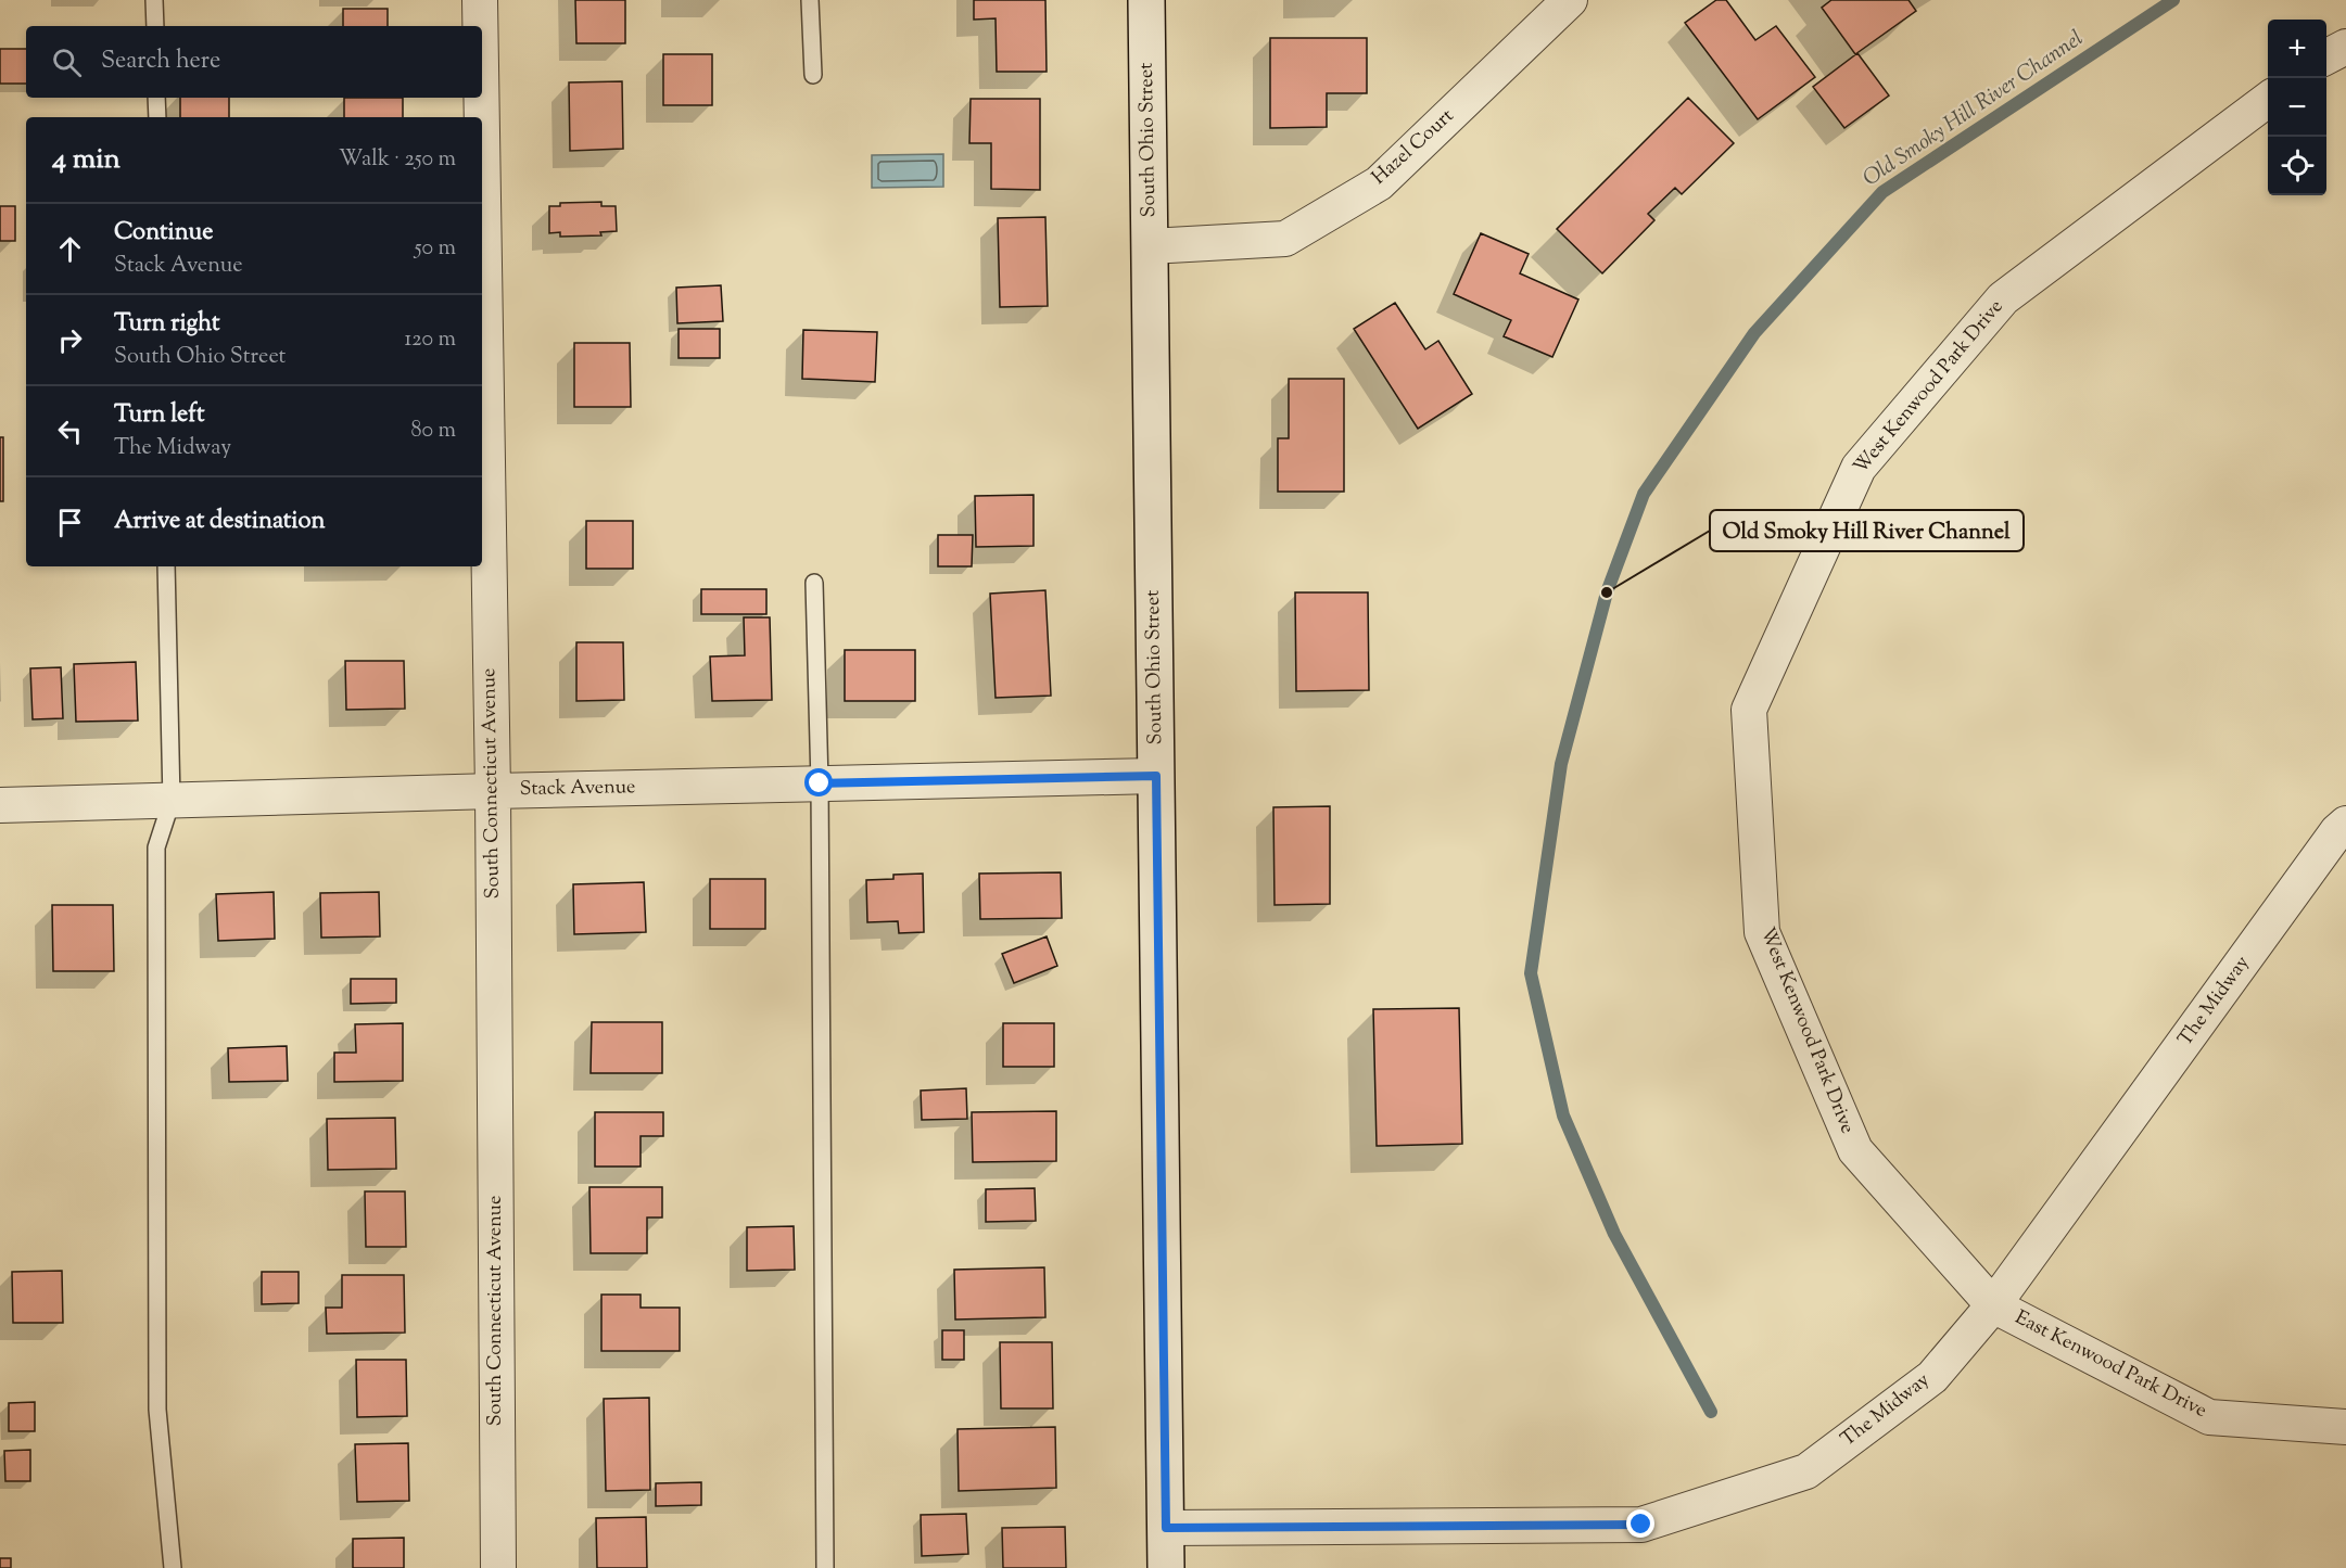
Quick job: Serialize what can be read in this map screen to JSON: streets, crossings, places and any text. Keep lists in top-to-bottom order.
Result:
{
  "streets": {
    "main road": ["South Ohio Street"],
    "street": [
      "Hazel Court",
      "West Kenwood Park Drive",
      "South Connecticut Avenue",
      "Stack Avenue",
      "The Midway",
      "East Kenwood Park Drive"
    ]
  },
  "crossings": [
    ["South Ohio Street", "Hazel Court"],
    ["South Ohio Street", "Stack Avenue"],
    ["South Ohio Street", "The Midway"],
    ["West Kenwood Park Drive", "The Midway"],
    ["West Kenwood Park Drive", "East Kenwood Park Drive"],
    ["South Connecticut Avenue", "Stack Avenue"],
    ["The Midway", "East Kenwood Park Drive"]
  ],
  "water": ["Old Smoky Hill River Channel"],
  "places": ["Old Smoky Hill River Channel"],
  "page": {
    "map_buttons": ["+", "−"],
    "search": "Search here",
    "heading": ["4 min", "Walk · 250 m"],
    "list": [
      ["Continue", "Stack Avenue", "50 m"],
      ["Turn right", "South Ohio Street", "120 m"],
      ["Turn left", "The Midway", "80 m"],
      "Arrive at destination"
    ]
  }
}
